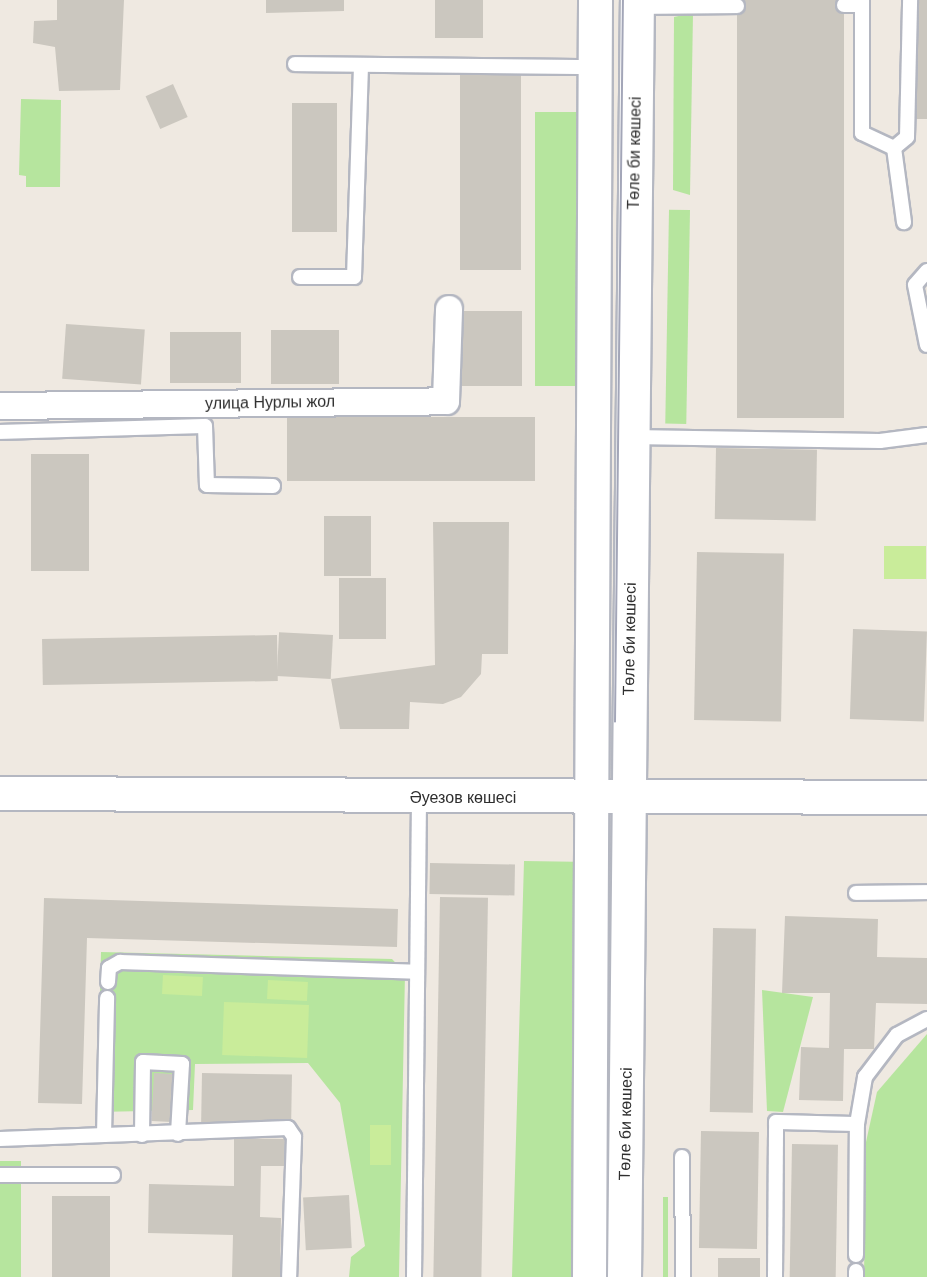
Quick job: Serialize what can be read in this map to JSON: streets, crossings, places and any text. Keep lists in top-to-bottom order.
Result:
{
  "streets": {
    "main road": ["Төле би көшесі", "Әуезов көшесі"],
    "street": ["улица Нурлы жол"]
  },
  "crossings": [
    ["Төле би көшесі", "Әуезов көшесі"]
  ]
}
